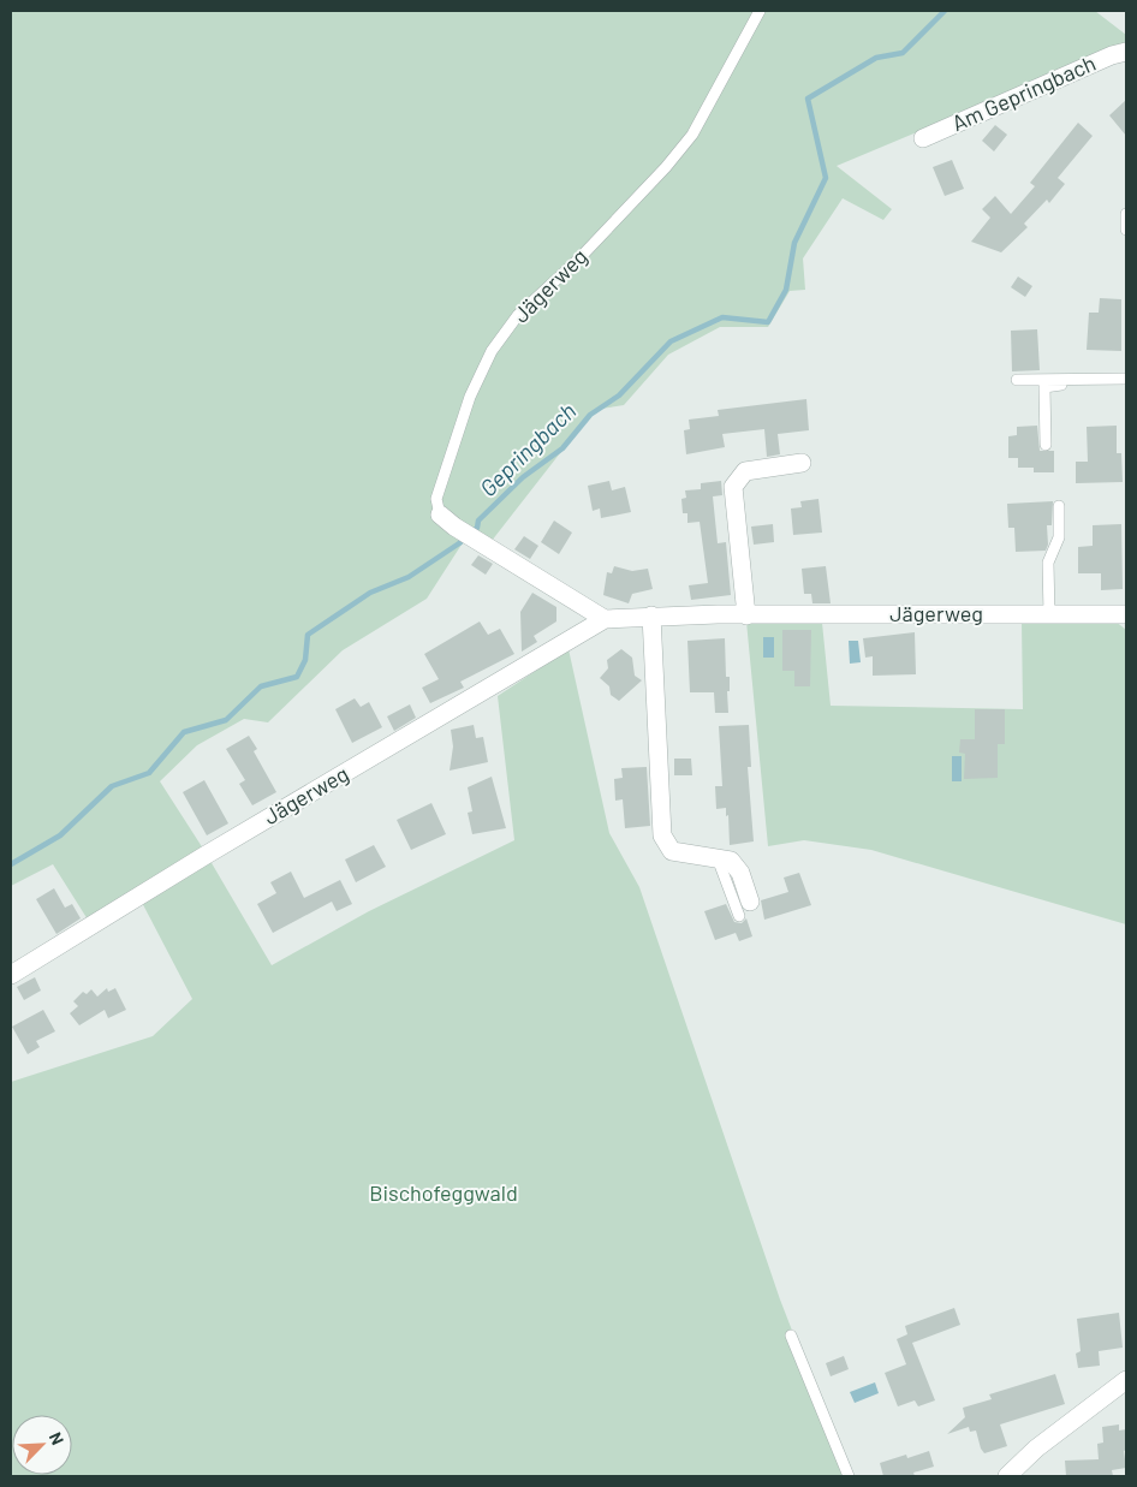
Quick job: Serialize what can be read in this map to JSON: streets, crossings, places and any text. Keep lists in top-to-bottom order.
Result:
{
  "streets": {
    "street": ["Am Gepringbach", "Jägerweg"]
  },
  "water": ["Gepringbach"],
  "parks": ["Bischofeggwald"],
  "north": "top right"
}
